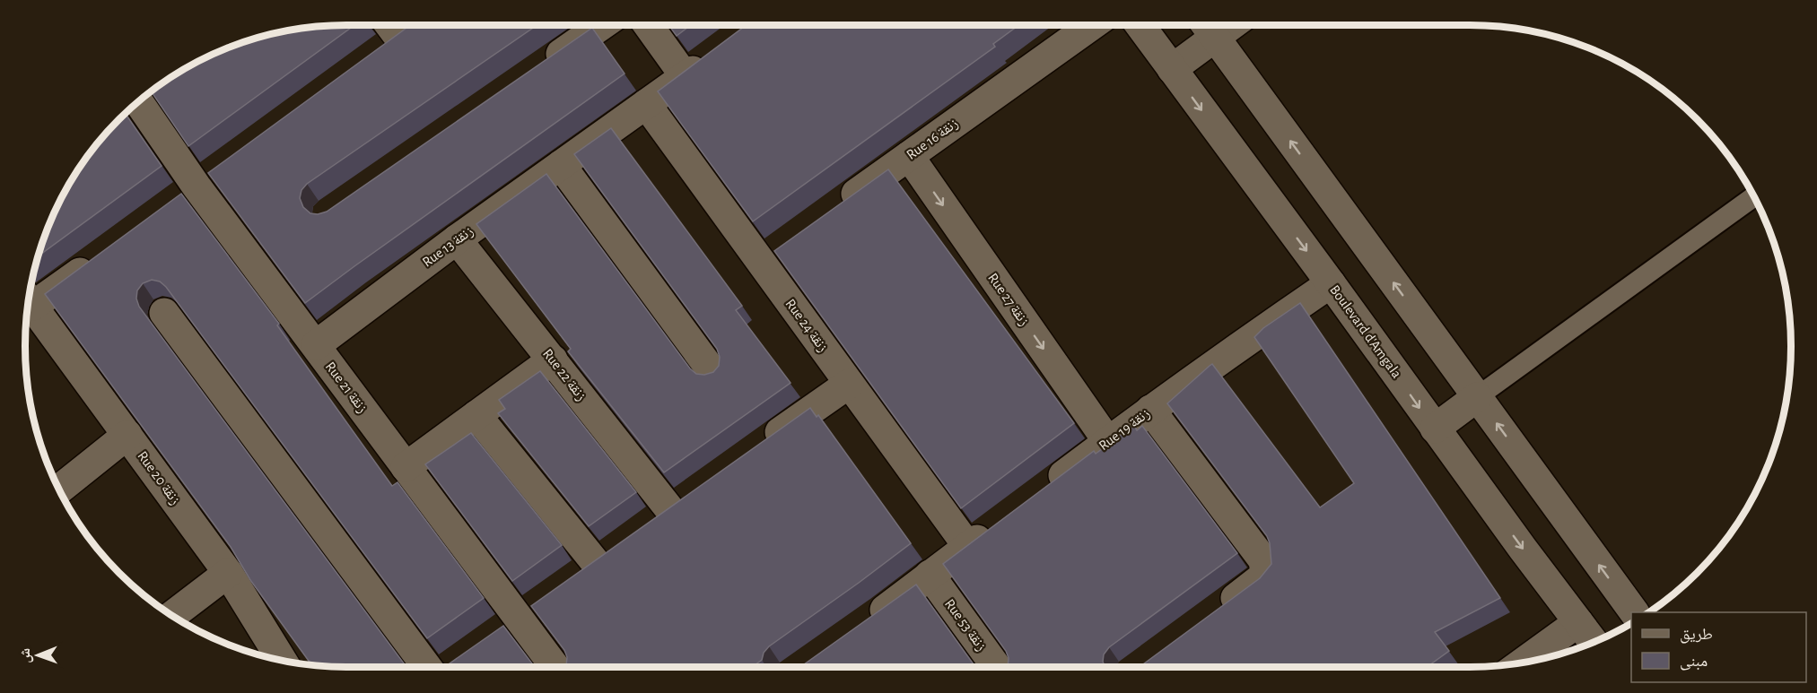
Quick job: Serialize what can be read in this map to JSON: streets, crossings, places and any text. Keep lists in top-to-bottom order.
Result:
{
  "streets": {
    "street": [
      "Rue 16 زنقة",
      "Rue 13 زنقة",
      "Rue 27 زنقة",
      "Rue 24 زنقة",
      "Boulevard d'Amgala",
      "Rue 22 زنقة",
      "Rue 21 زنقة",
      "Rue 19 زنقة",
      "Rue 20 زنقة",
      "Rue 53 زنقة"
    ]
  },
  "crossings": [
    ["Rue 16 زنقة", "Rue 27 زنقة"],
    ["Rue 13 زنقة", "Rue 24 زنقة"],
    ["Rue 13 زنقة", "Rue 22 زنقة"],
    ["Rue 13 زنقة", "Rue 21 زنقة"],
    ["Rue 27 زنقة", "Rue 19 زنقة"],
    ["Boulevard d'Amgala", "Rue 19 زنقة"]
  ],
  "one_way": ["Rue 27 زنقة"],
  "legend": ["طريق", "مبنى"],
  "north": "left"
}
